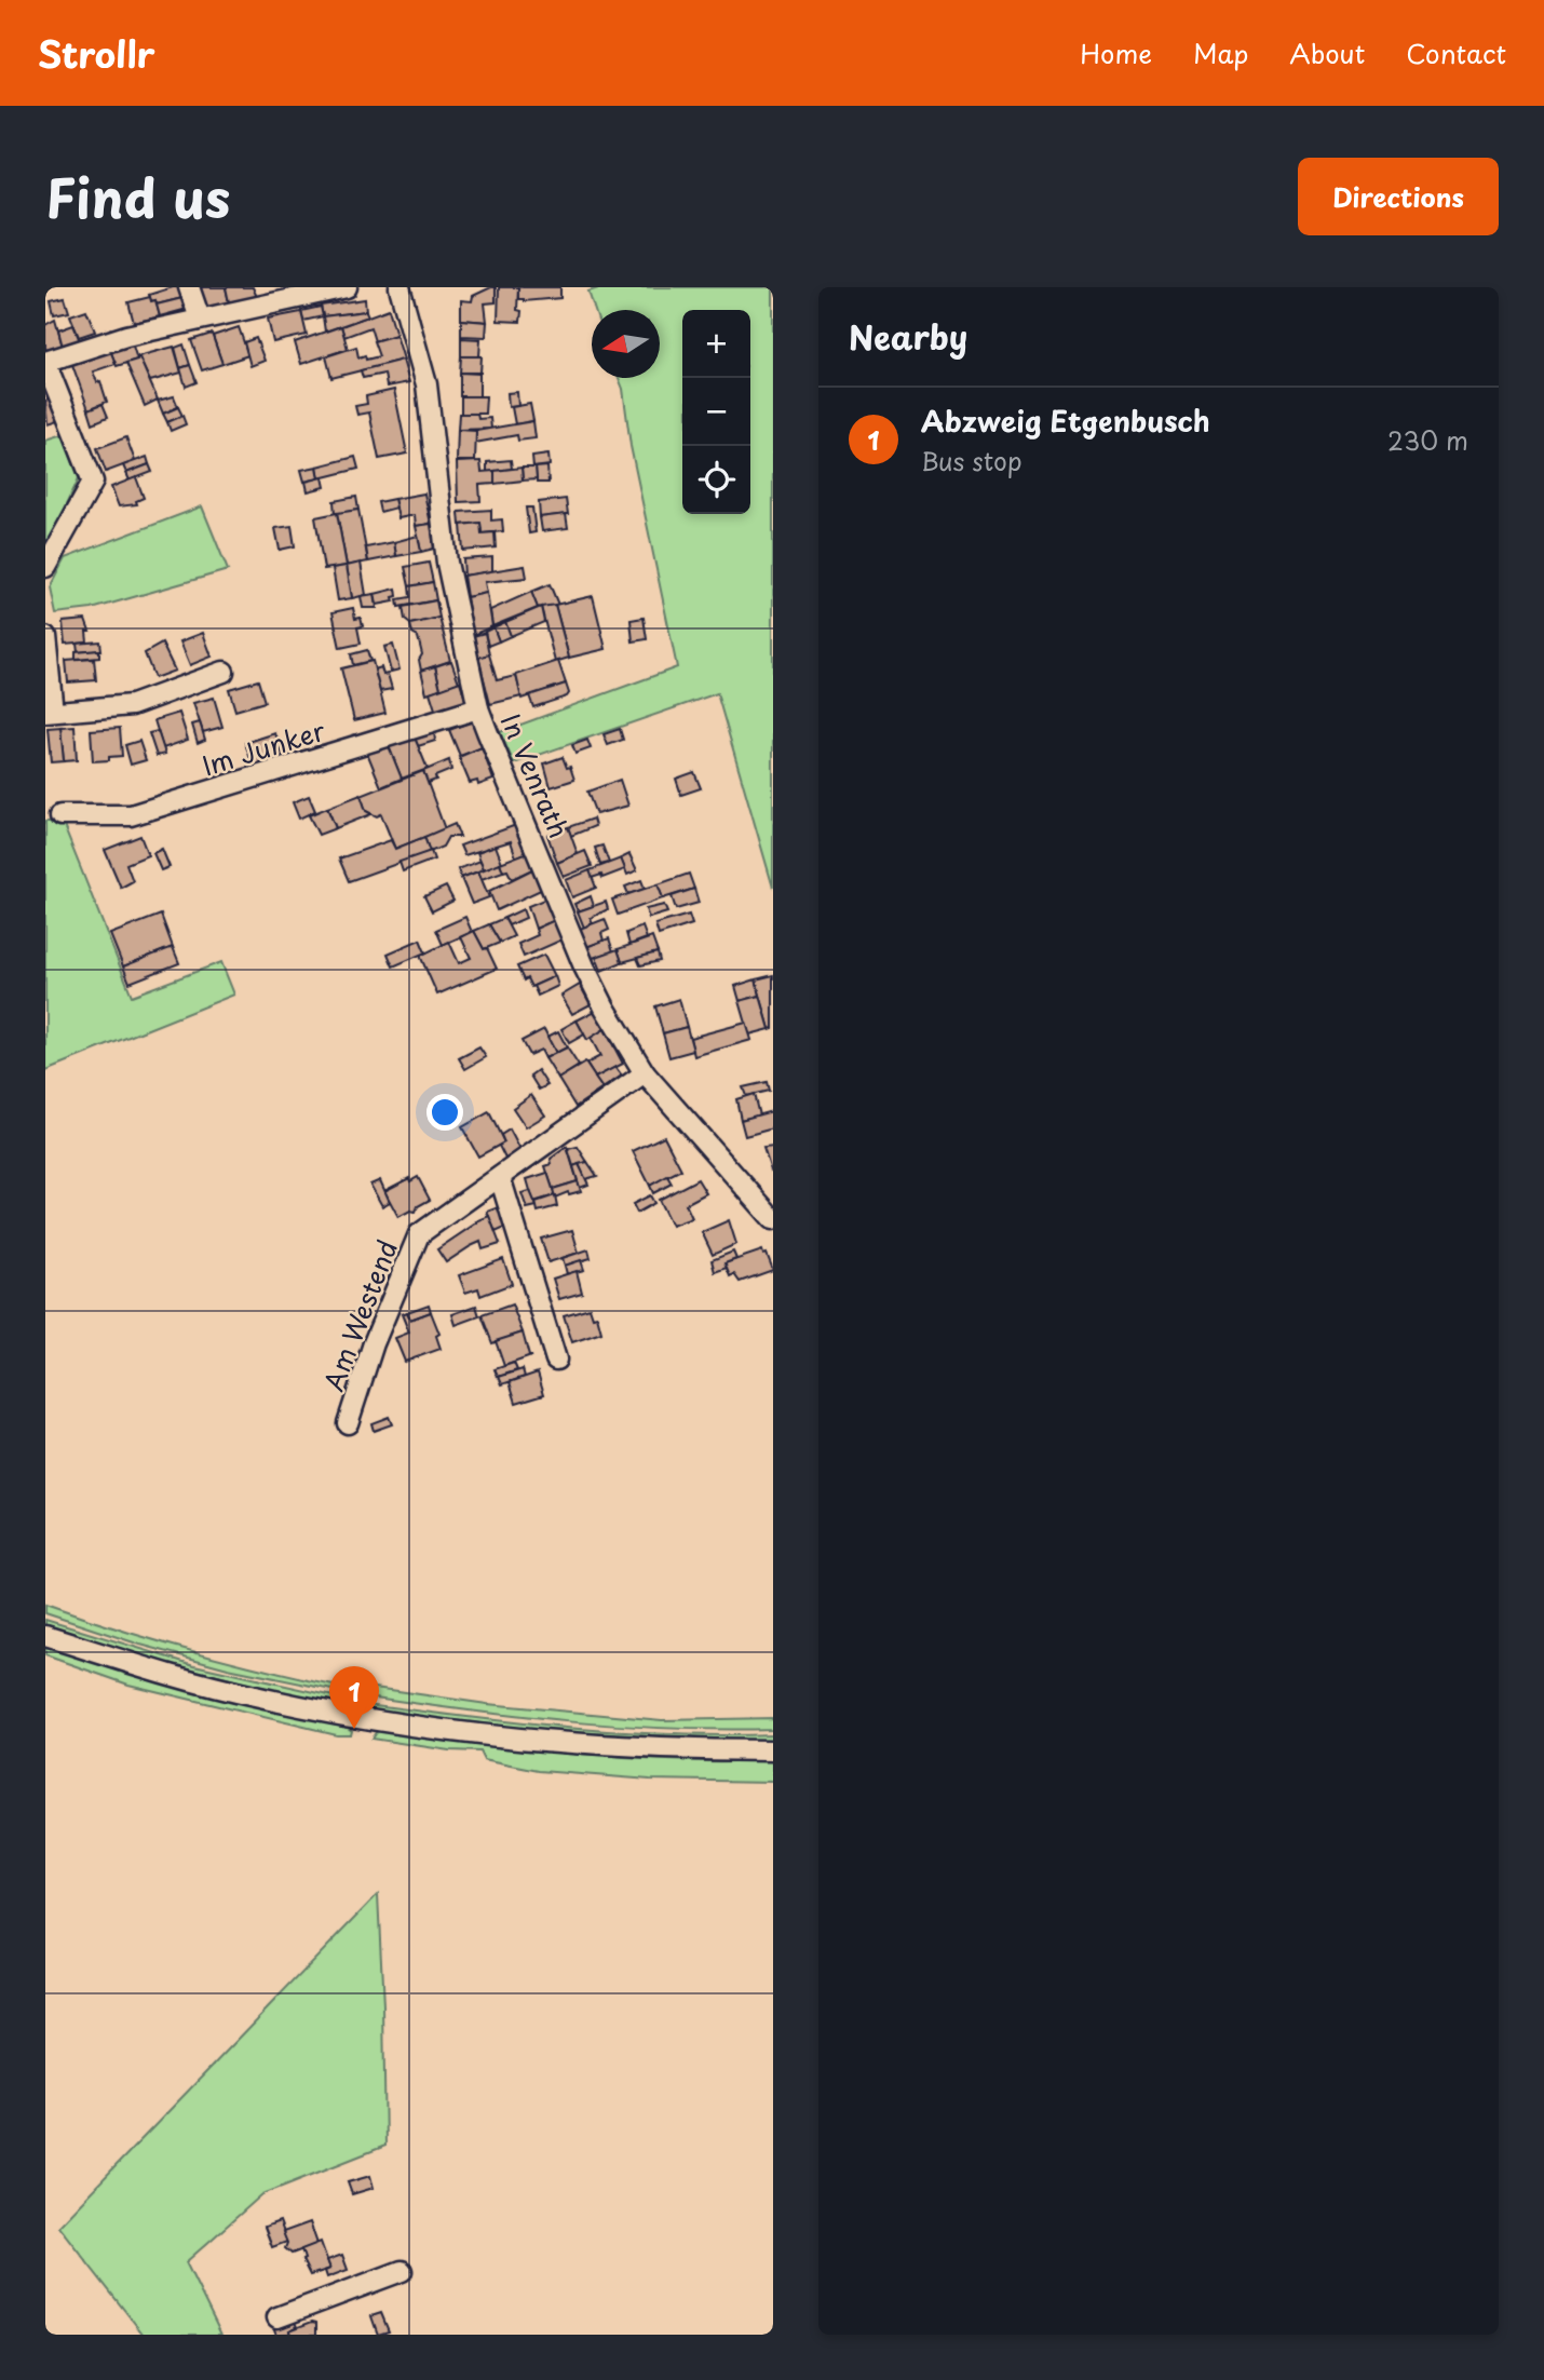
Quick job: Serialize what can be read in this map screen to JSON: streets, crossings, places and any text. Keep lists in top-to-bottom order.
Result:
{
  "streets": {
    "street": ["Im Junker", "In Venrath", "Am Westend"]
  },
  "crossings": [
    ["Im Junker", "In Venrath"],
    ["In Venrath", "Am Westend"]
  ],
  "north": "left",
  "page": {
    "header": "Strollr",
    "nav": [
      "Home",
      "Map",
      "About",
      "Contact"
    ],
    "title": "Find us",
    "buttons": "Directions",
    "heading": "Nearby",
    "map_buttons": ["+", "−"],
    "list": [
      {
        "mark": "1",
        "name": "Abzweig Etgenbusch",
        "note": "Bus stop",
        "value": "230 m"
      }
    ],
    "pins": "1"
  }
}
